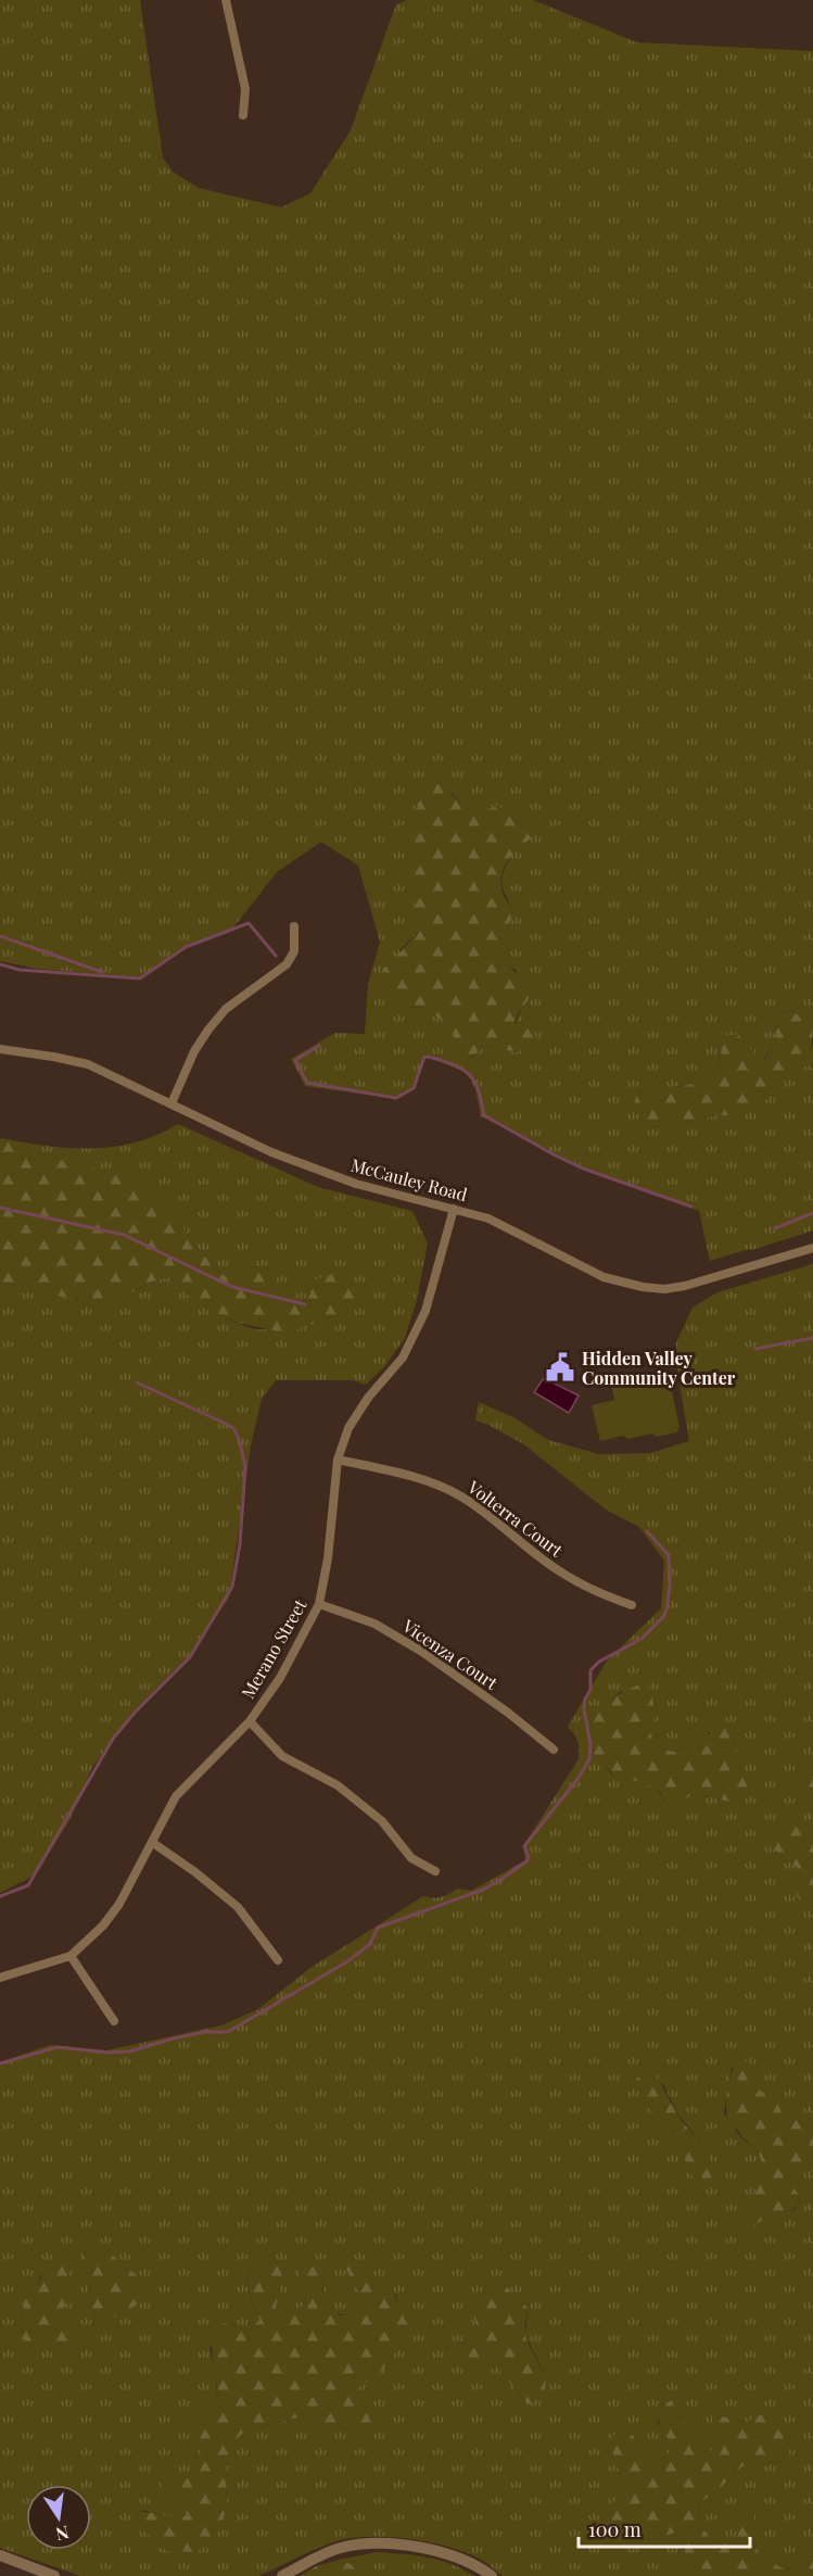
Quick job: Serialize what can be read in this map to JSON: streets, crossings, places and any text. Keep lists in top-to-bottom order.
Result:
{
  "streets": {
    "street": [
      "McCauley Road",
      "Volterra Court",
      "Merano Street",
      "Vicenza Court"
    ]
  },
  "crossings": [
    ["McCauley Road", "Merano Street"],
    ["Volterra Court", "Merano Street"],
    ["Merano Street", "Vicenza Court"]
  ],
  "places": {
    "public building": ["Hidden Valley Community Center"]
  },
  "scale_bar": "100 m",
  "north": "bottom"
}
